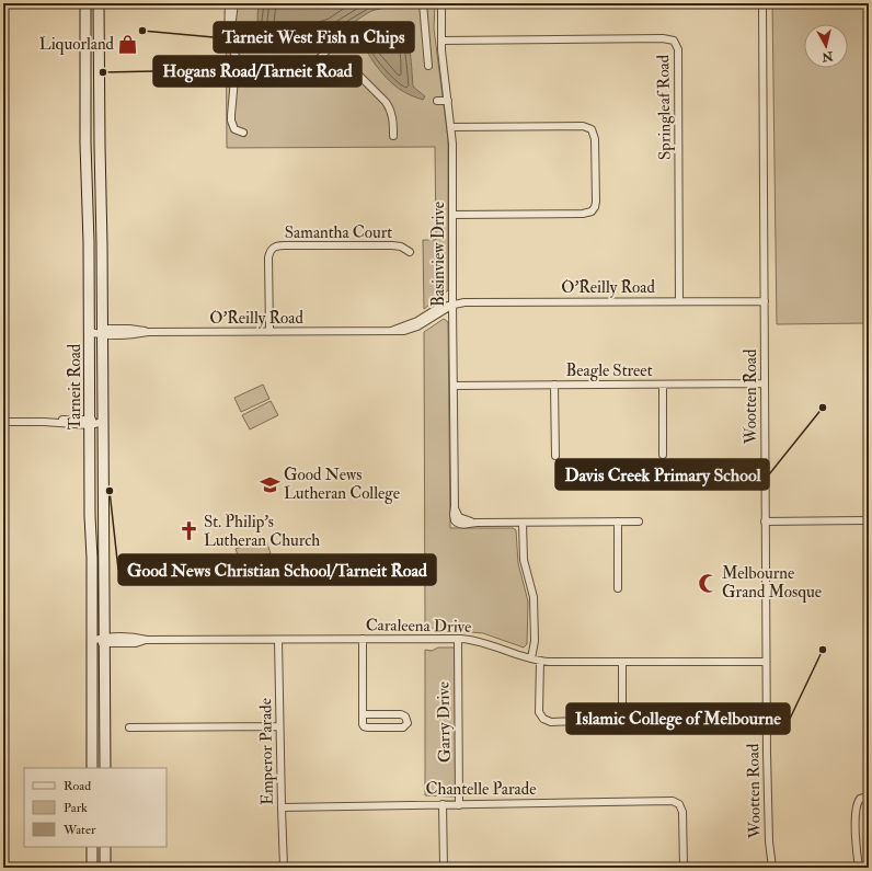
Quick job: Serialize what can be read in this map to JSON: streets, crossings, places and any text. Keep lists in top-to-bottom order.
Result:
{
  "streets": {
    "main road": ["Tarneit Road"],
    "street": [
      "Springleaf Road",
      "Samantha Court",
      "Basinview Drive",
      "O'Reilly Road",
      "Beagle Street",
      "Wootten Road",
      "Caraleena Drive",
      "Garry Drive",
      "Emperor Parade",
      "Chantelle Parade"
    ]
  },
  "crossings": [
    ["Springleaf Road", "Basinview Drive"],
    ["Springleaf Road", "O'Reilly Road"],
    ["Samantha Court", "O'Reilly Road"],
    ["Basinview Drive", "O'Reilly Road"],
    ["Basinview Drive", "Beagle Street"],
    ["O'Reilly Road", "Tarneit Road"],
    ["O'Reilly Road", "Wootten Road"],
    ["Beagle Street", "Wootten Road"],
    ["Tarneit Road", "Caraleena Drive"],
    ["Wootten Road", "Caraleena Drive"],
    ["Caraleena Drive", "Garry Drive"],
    ["Caraleena Drive", "Emperor Parade"],
    ["Garry Drive", "Chantelle Parade"],
    ["Emperor Parade", "Chantelle Parade"]
  ],
  "places": {
    "other": [
      "Tarneit West Fish n Chips",
      "Hogans Road/Tarneit Road",
      "Davis Creek Primary School",
      "Good News Christian School/Tarneit Road",
      "Islamic College of Melbourne"
    ],
    "shop": ["Liquorland"],
    "school or university": ["Good News Lutheran College"],
    "church": ["St. Philip's Lutheran Church"],
    "mosque": ["Melbourne Grand Mosque"]
  },
  "legend": ["Road", "Park", "Water"],
  "north": "bottom"
}
